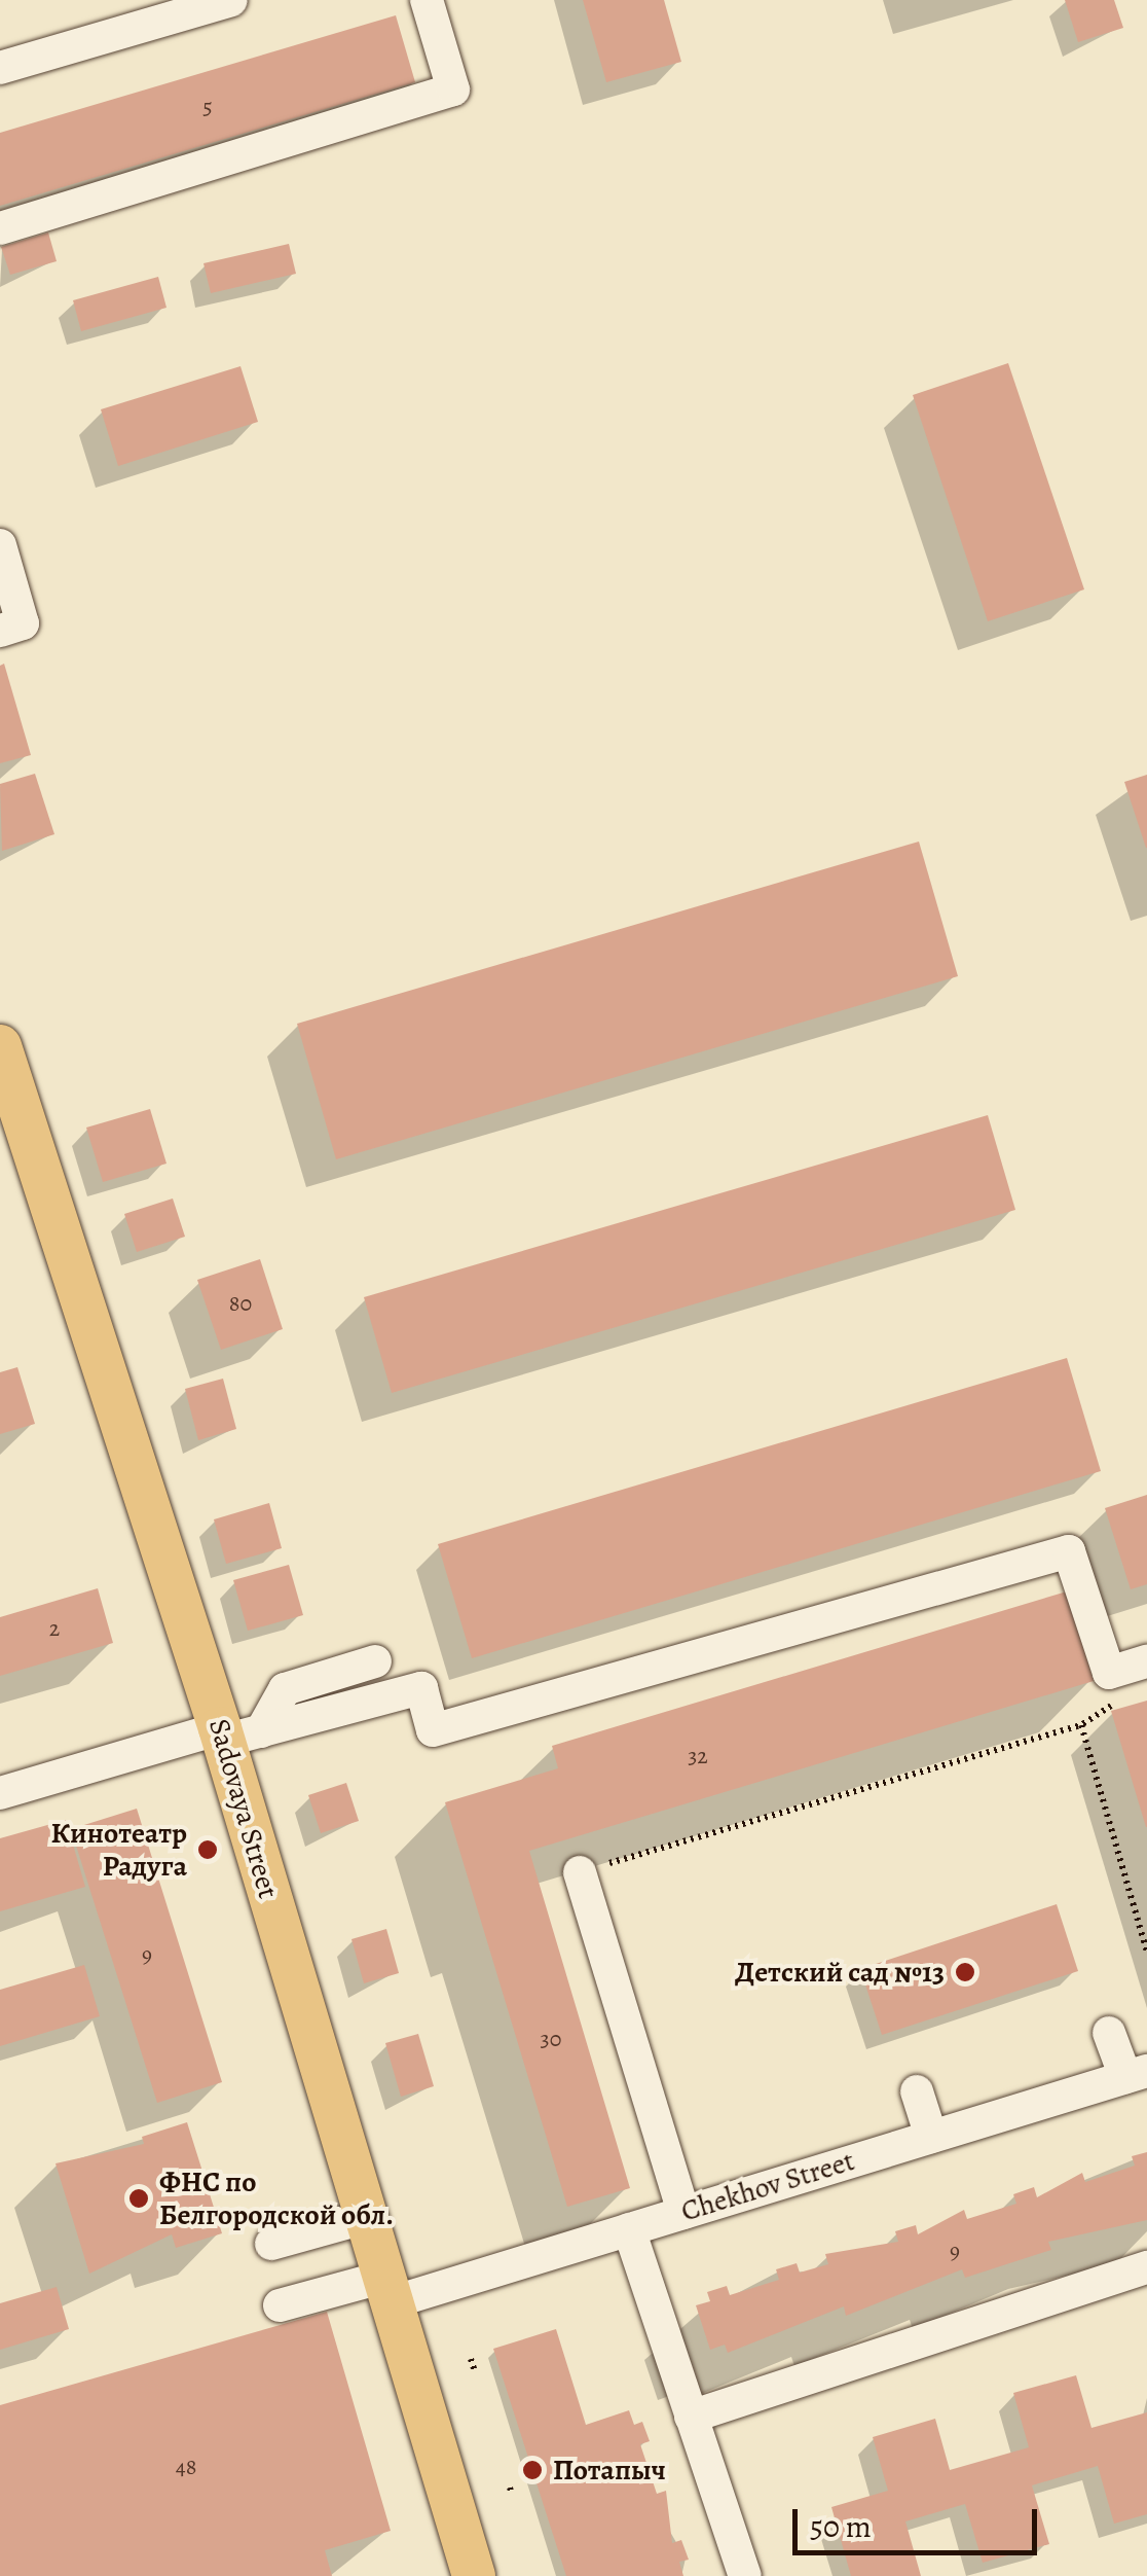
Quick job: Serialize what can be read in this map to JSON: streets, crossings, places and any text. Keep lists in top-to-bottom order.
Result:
{
  "streets": {
    "main road": ["Sadovaya Street"],
    "street": ["Chekhov Street"]
  },
  "crossings": [
    ["Sadovaya Street", "Chekhov Street"]
  ],
  "places": [
    "Кинотеатр Радуга",
    "Детский сад №13",
    "ФНС по Белгородской обл.",
    "Потапыч"
  ],
  "house_numbers": [
    "5",
    "80",
    "2",
    "32",
    "9",
    "30",
    "9",
    "48"
  ],
  "scale_bar": "50 m"
}
